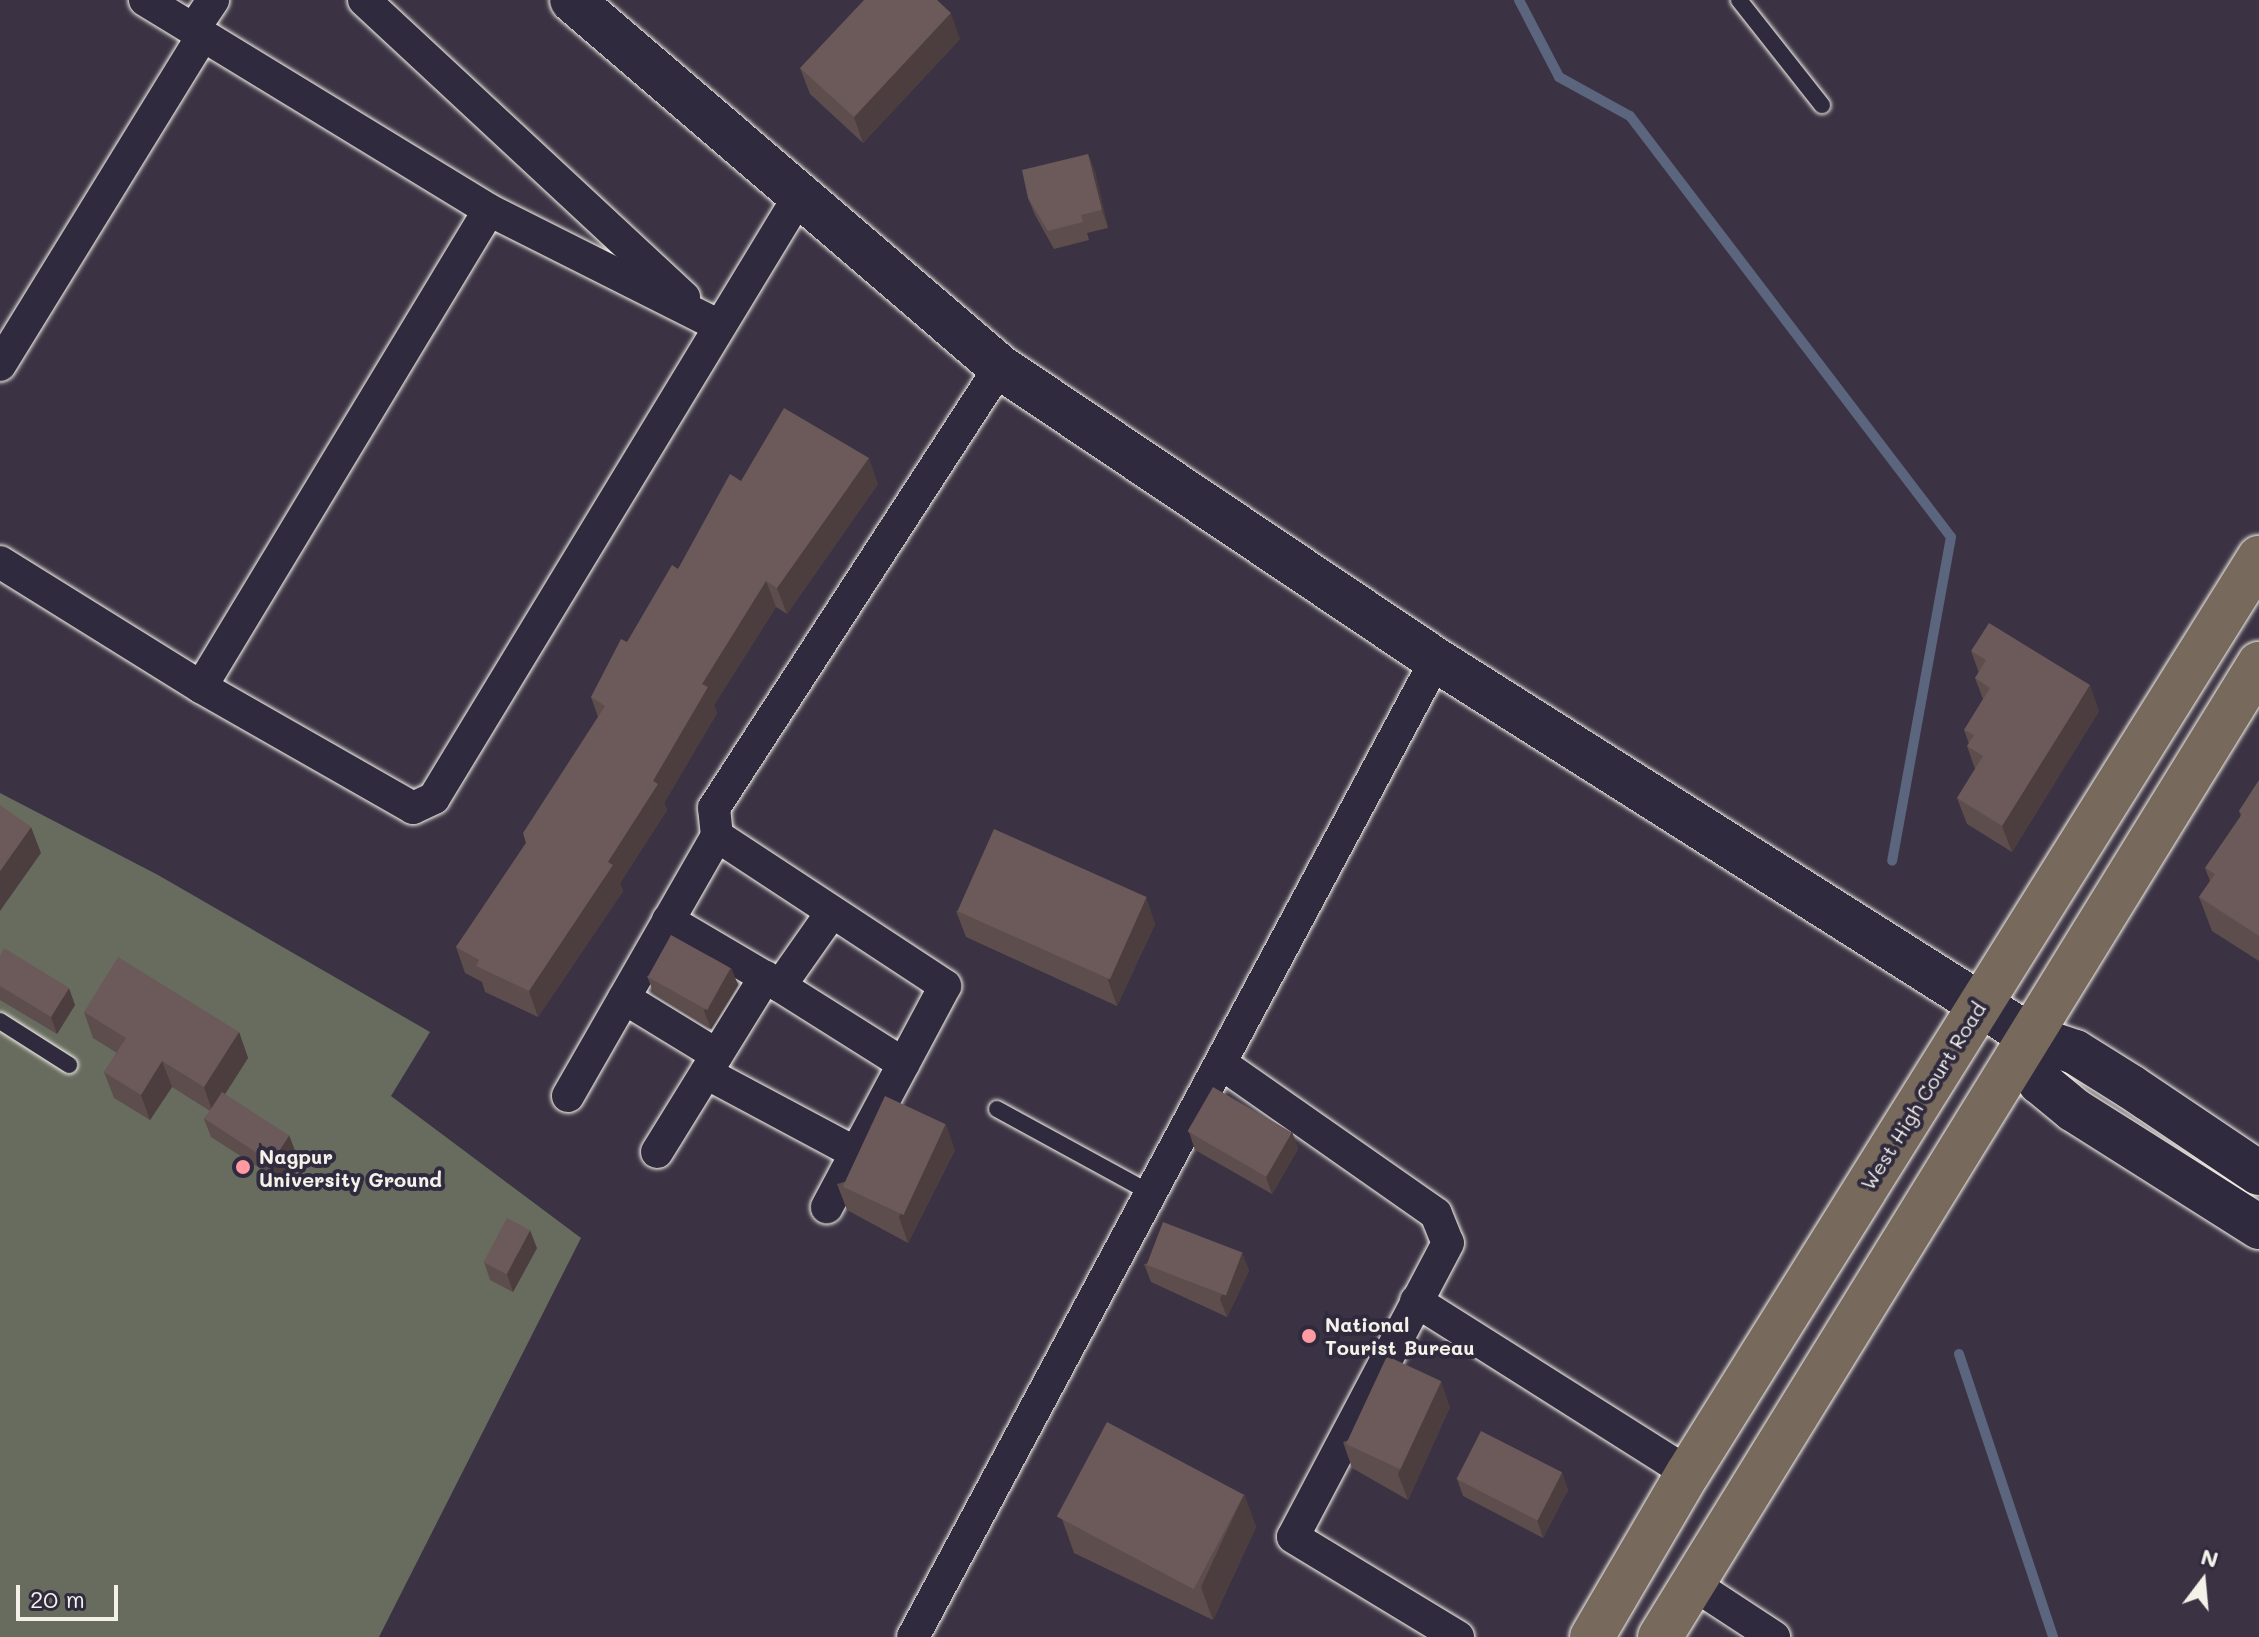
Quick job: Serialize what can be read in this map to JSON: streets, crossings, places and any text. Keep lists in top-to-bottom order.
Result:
{
  "streets": {
    "main road": ["West High Court Road"]
  },
  "places": ["Nagpur University Ground", "National Tourist Bureau"],
  "scale_bar": "20 m",
  "north": "top"
}
